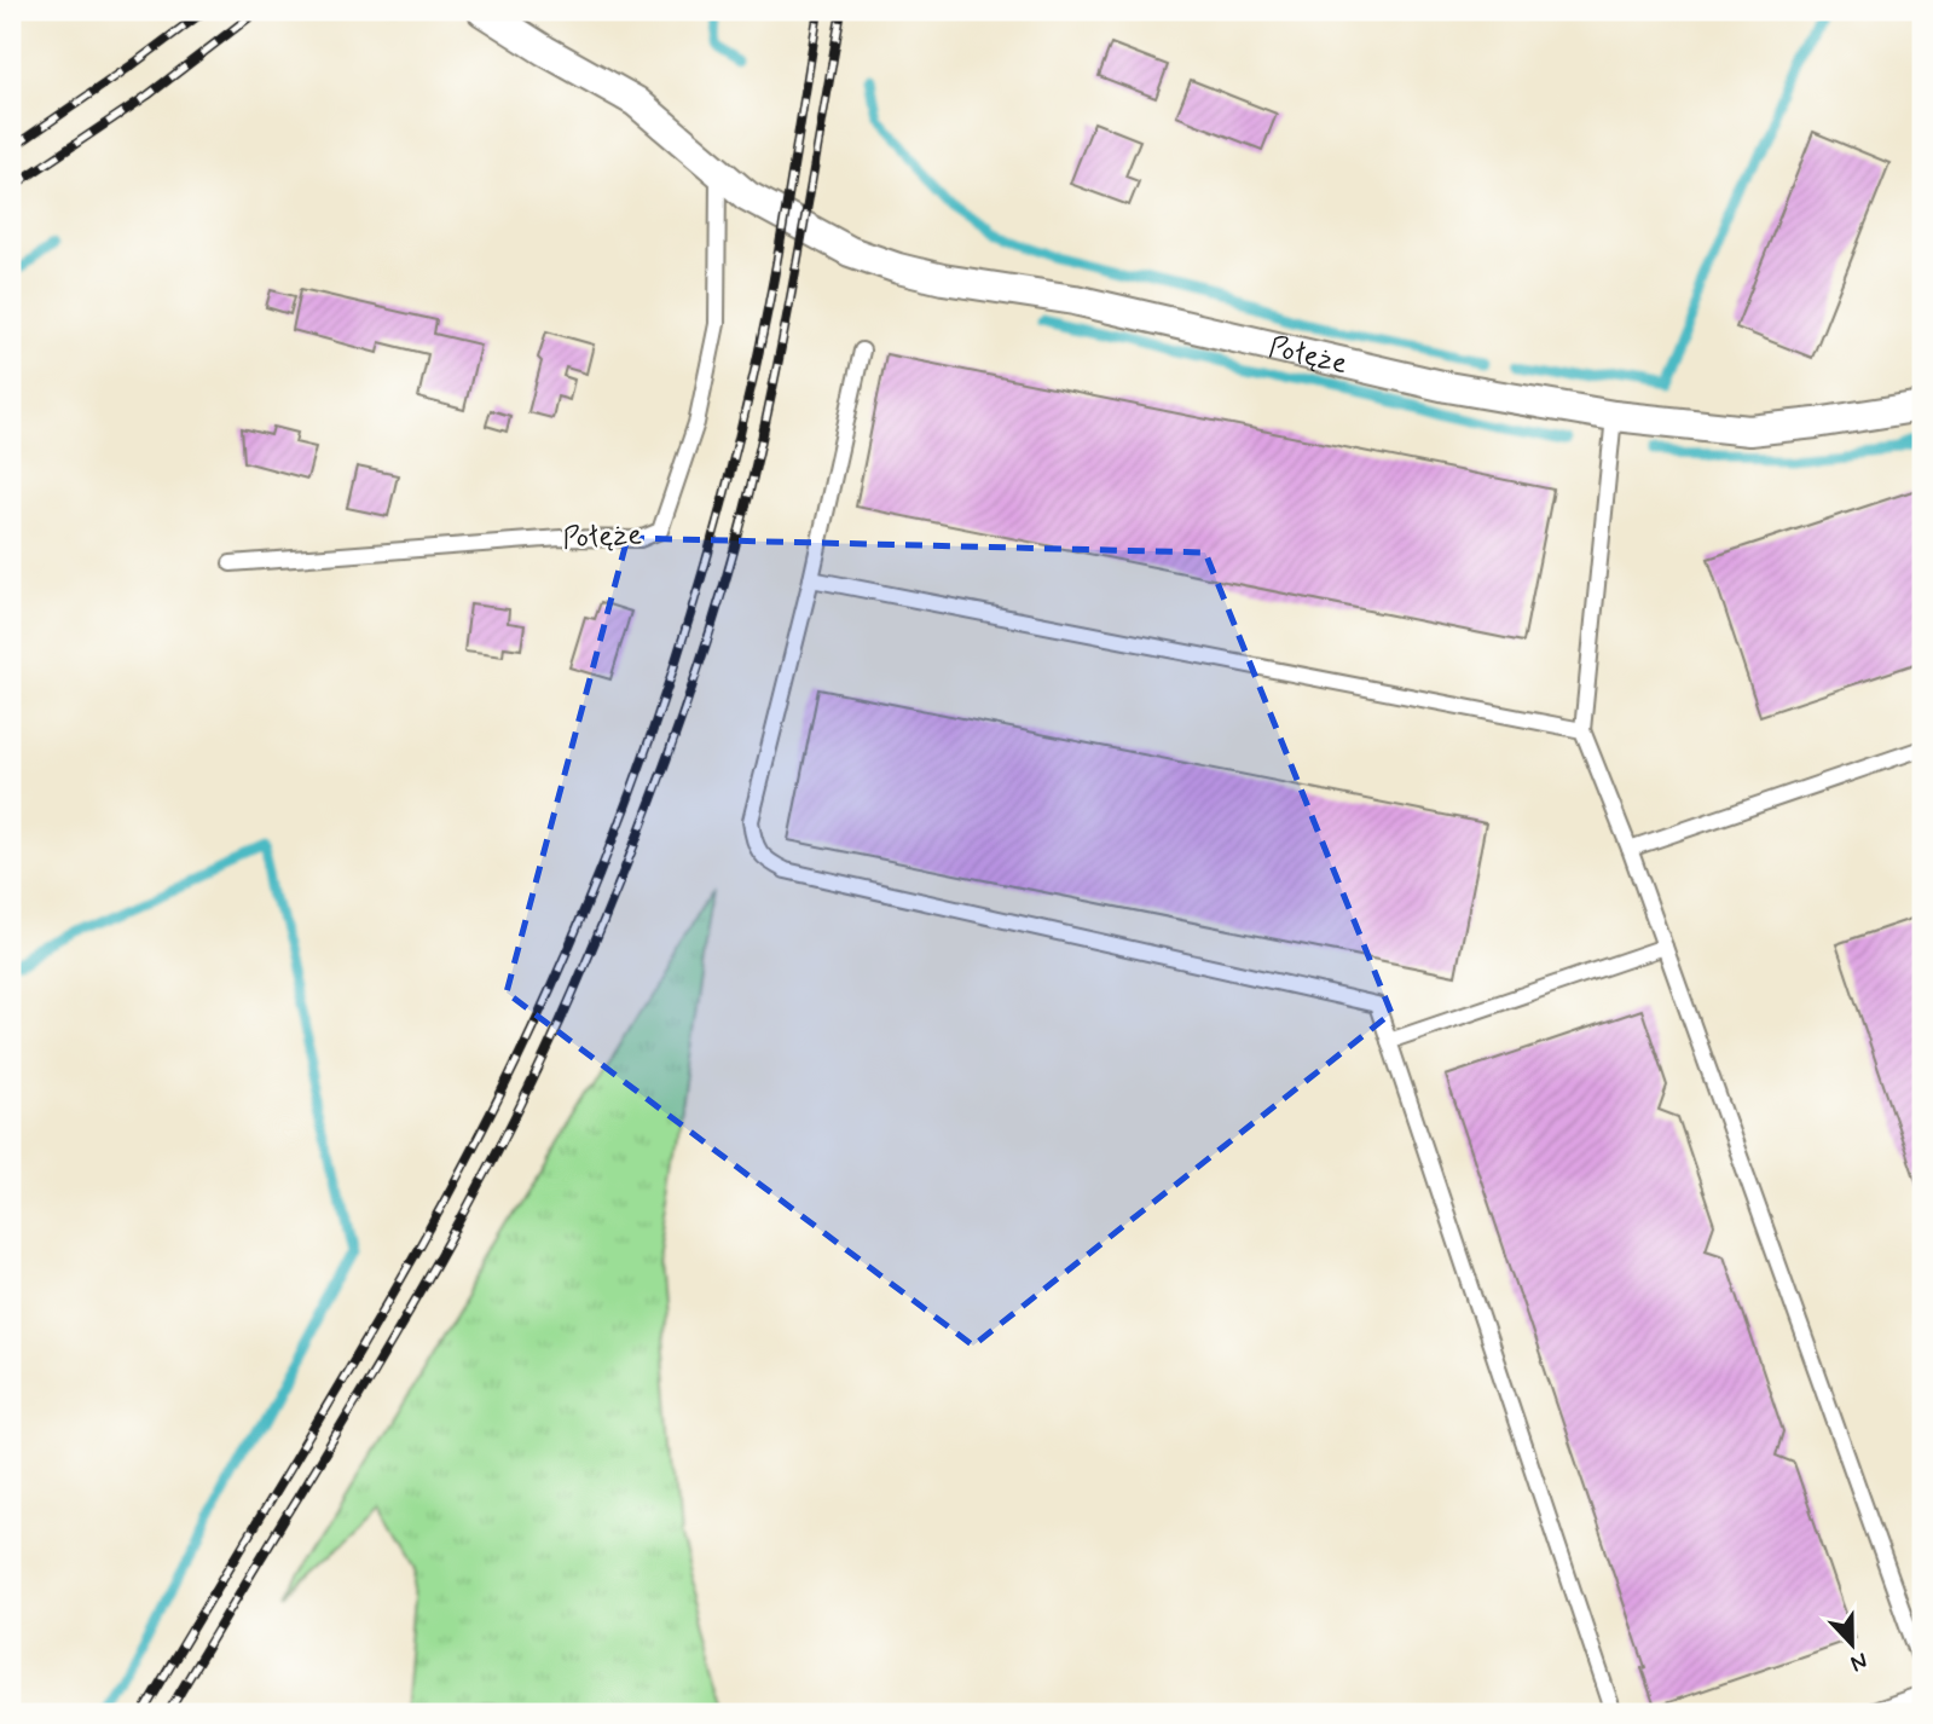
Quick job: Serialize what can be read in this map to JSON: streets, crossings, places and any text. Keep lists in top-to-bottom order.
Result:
{
  "streets": {
    "street": ["Połęże"]
  },
  "north": "bottom"
}
